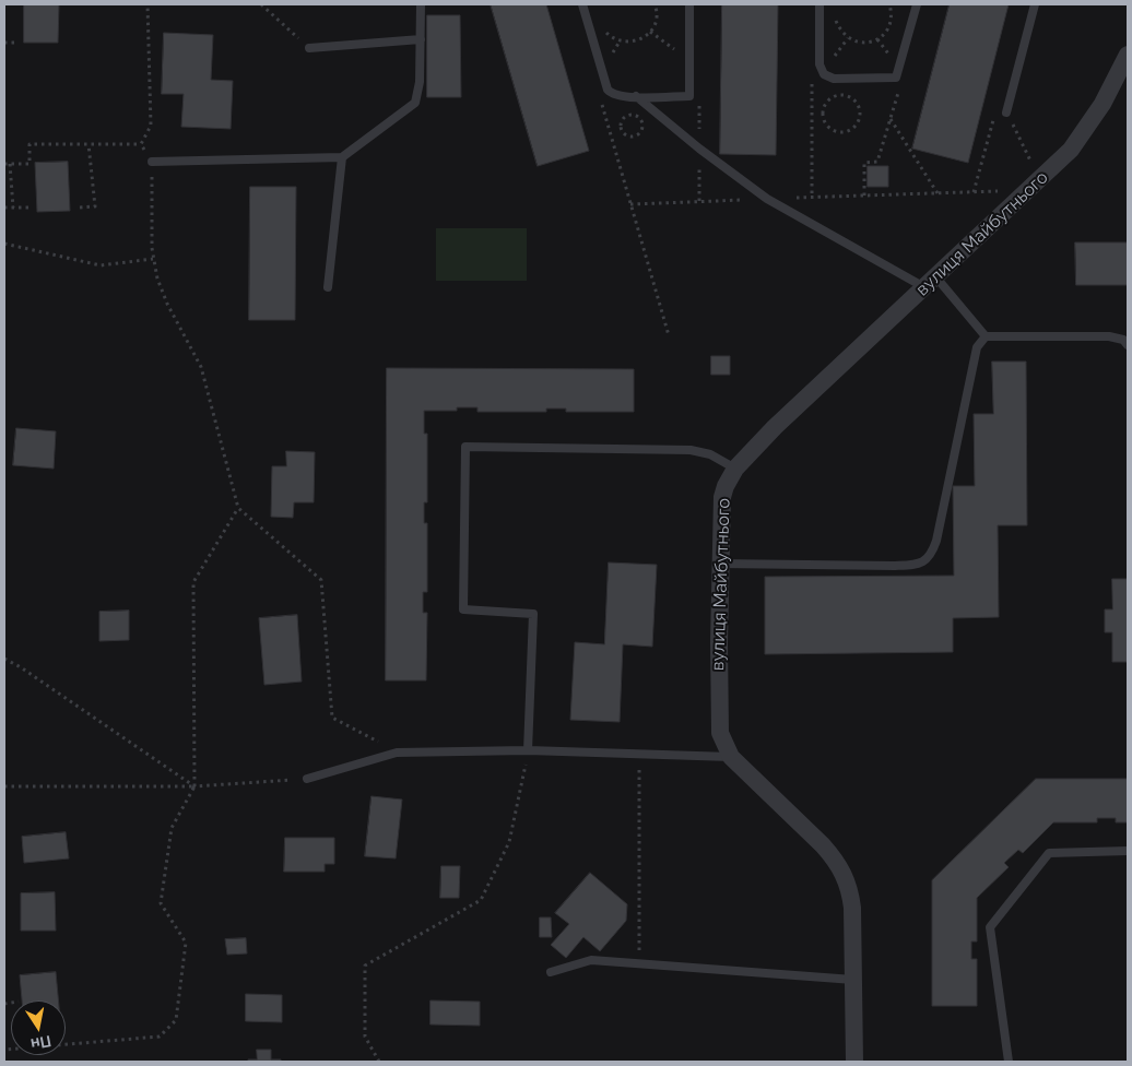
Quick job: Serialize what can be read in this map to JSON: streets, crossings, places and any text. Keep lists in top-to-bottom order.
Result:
{
  "streets": {
    "street": ["вулиця Майбутнього"]
  },
  "north": "bottom"
}
